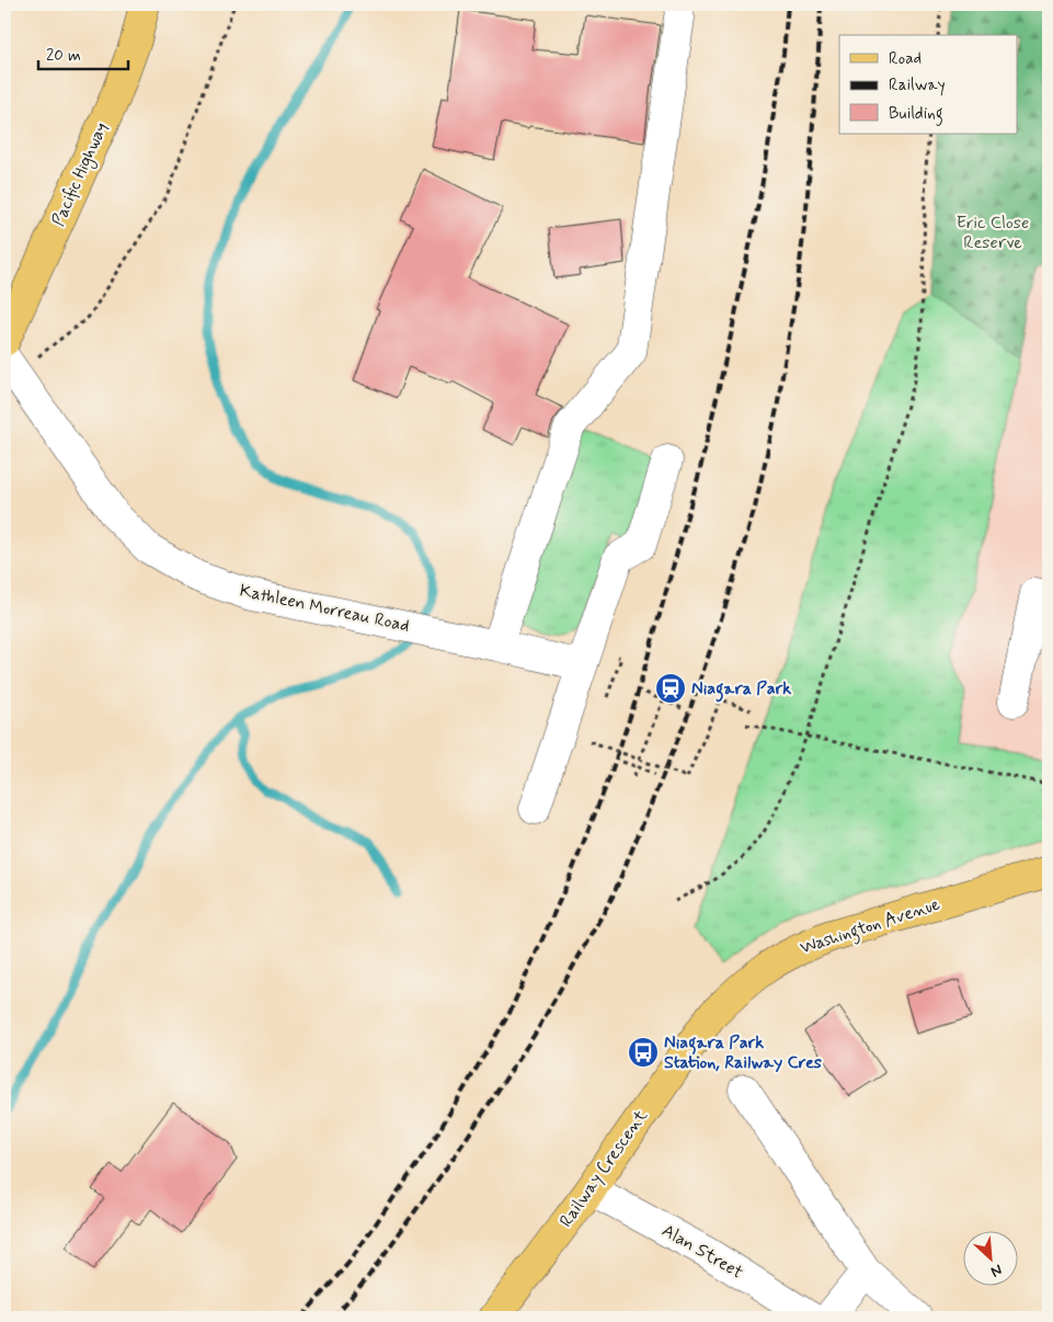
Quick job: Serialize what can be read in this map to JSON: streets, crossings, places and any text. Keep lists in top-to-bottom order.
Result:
{
  "streets": {
    "main road": ["Pacific Highway", "Washington Avenue", "Railway Crescent"],
    "street": ["Kathleen Morreau Road", "Alan Street"]
  },
  "crossings": [
    ["Washington Avenue", "Railway Crescent"],
    ["Railway Crescent", "Alan Street"]
  ],
  "parks": ["Eric Close Reserve"],
  "places": {
    "station": ["Niagara Park"],
    "bus stop": ["Niagara Park Station, Railway Cres"]
  },
  "legend": ["Road", "Railway", "Building"],
  "scale_bar": "20 m",
  "north": "bottom right"
}
